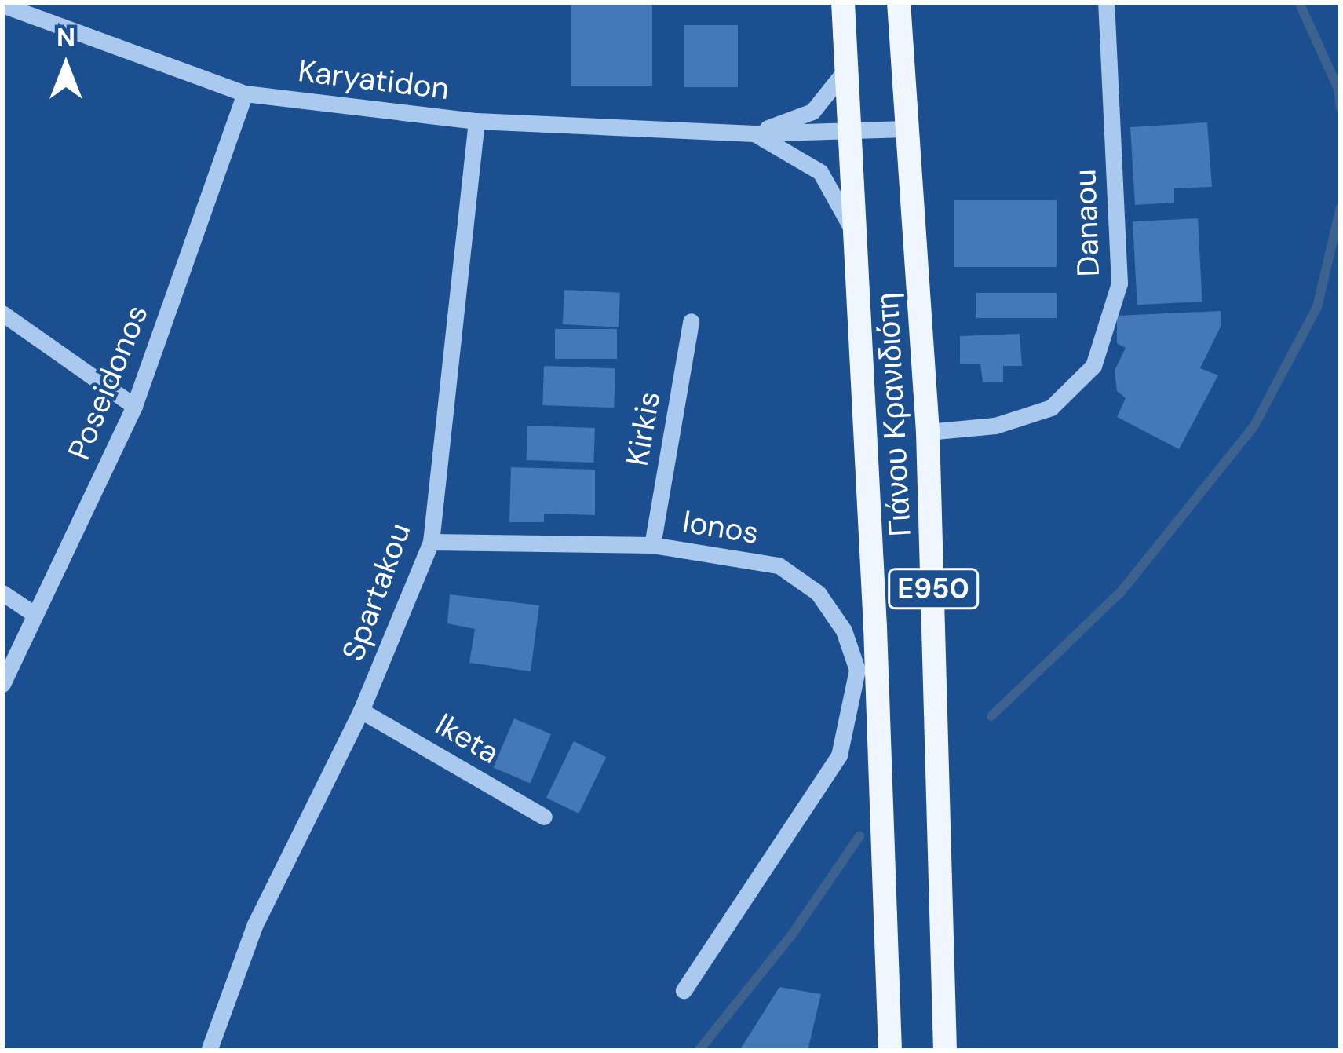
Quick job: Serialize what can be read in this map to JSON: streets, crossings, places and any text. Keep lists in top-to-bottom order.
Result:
{
  "streets": {
    "main road": ["Γιάνου Κρανιδιότη", "E950"],
    "street": [
      "Karyatidon",
      "Danaou",
      "Poseidonos",
      "Kirkis",
      "Ionos",
      "Spartakou",
      "Iketa"
    ]
  },
  "crossings": [
    ["Karyatidon", "Poseidonos"],
    ["Karyatidon", "Γιάνου Κρανιδιότη"],
    ["Karyatidon", "Spartakou"],
    ["Danaou", "Γιάνου Κρανιδιότη"],
    ["Kirkis", "Ionos"],
    ["Ionos", "Spartakou"],
    ["Spartakou", "Iketa"]
  ],
  "north": "top"
}
